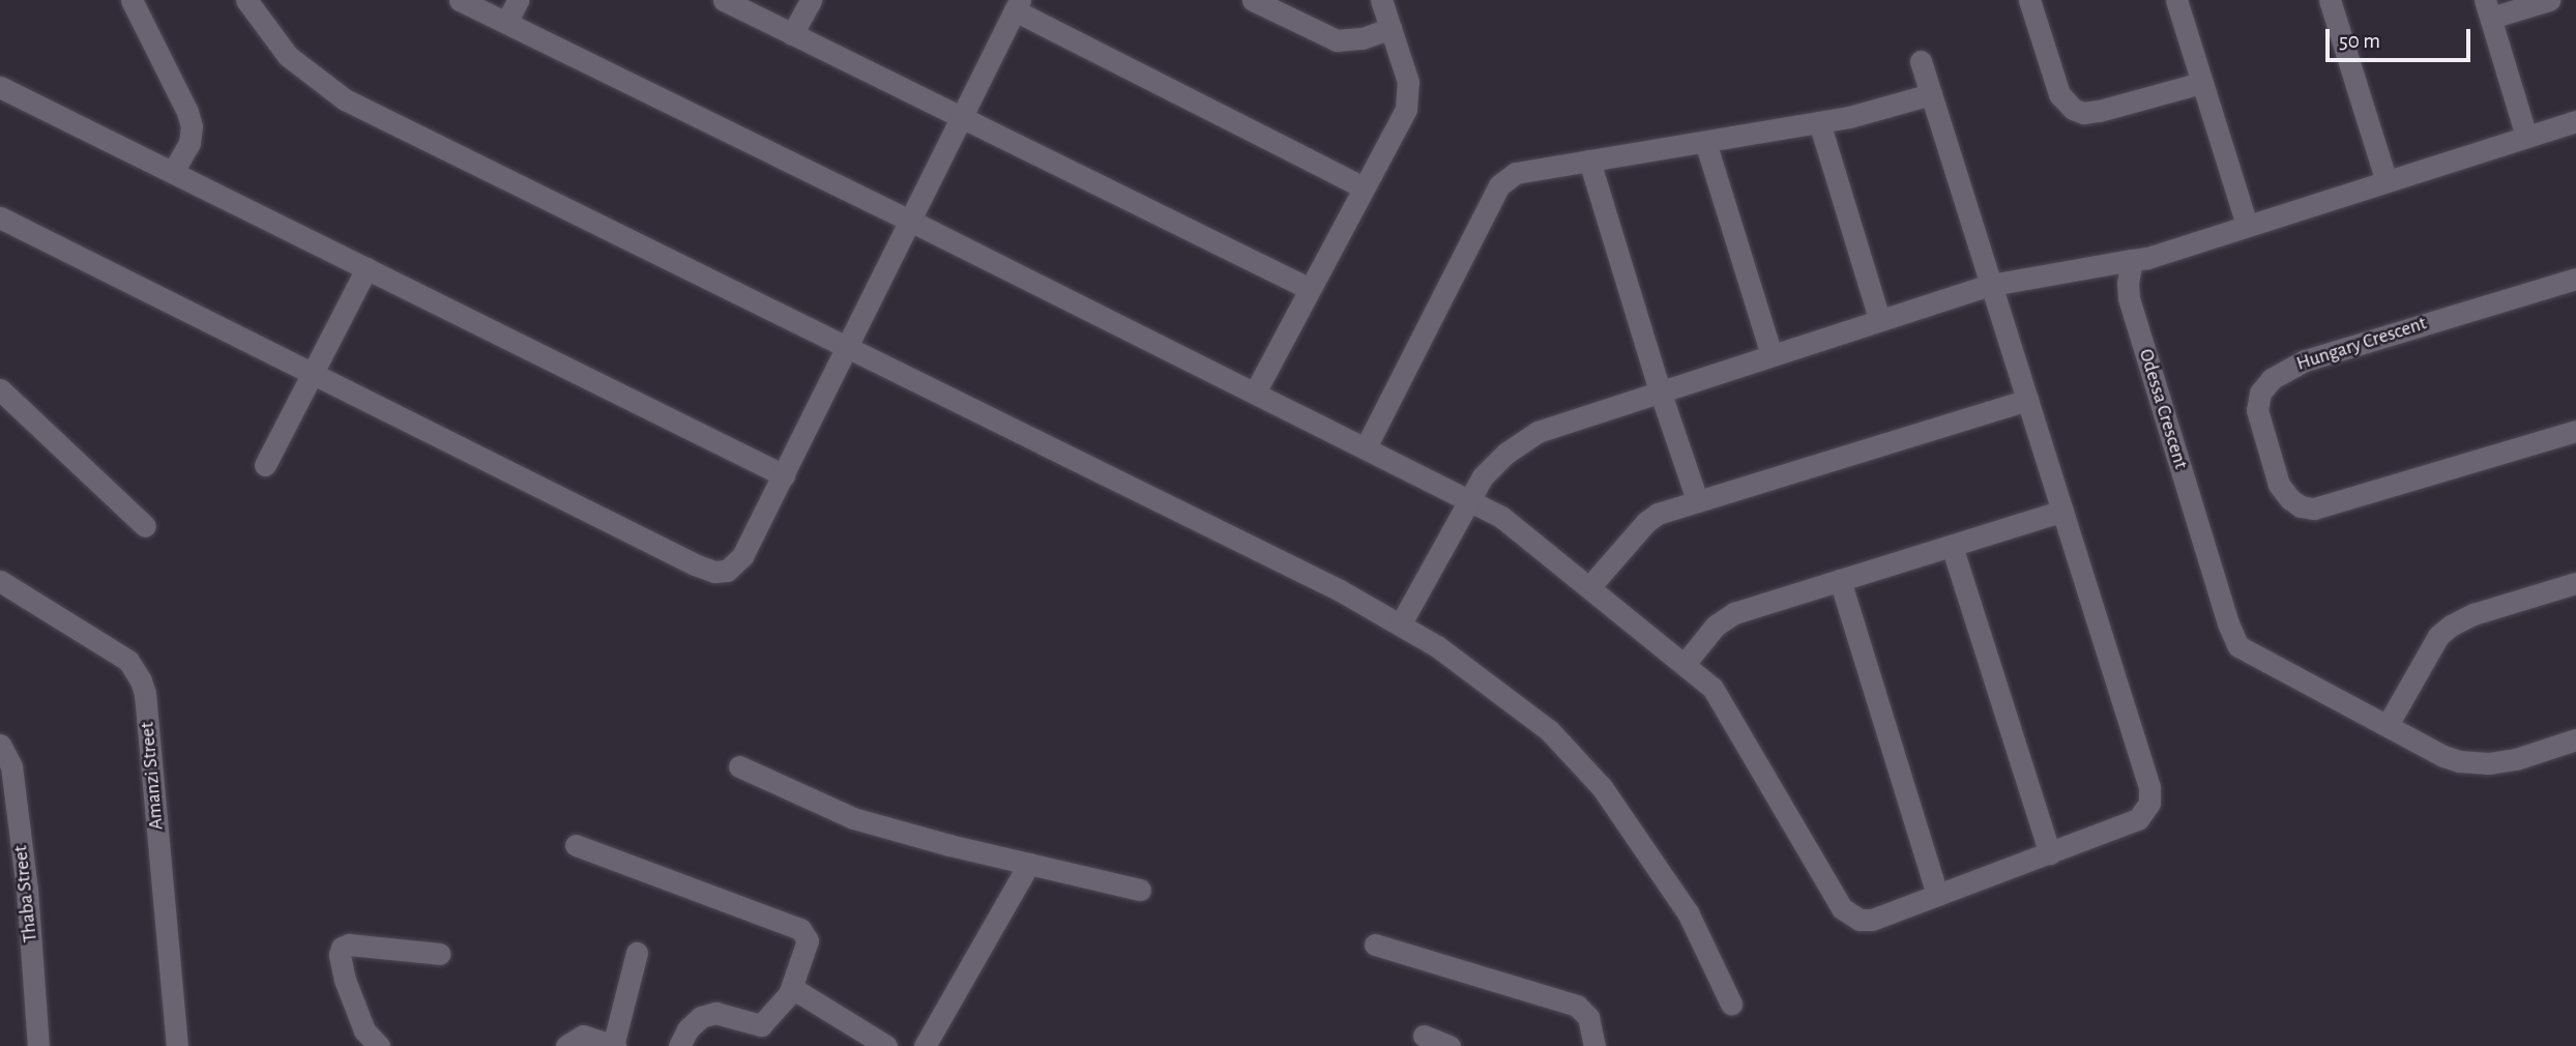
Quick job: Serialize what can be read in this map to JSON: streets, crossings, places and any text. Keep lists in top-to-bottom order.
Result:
{
  "streets": {
    "street": [
      "Hungary Crescent",
      "Odessa Crescent",
      "Amanzi Street",
      "Thaba Street"
    ]
  },
  "scale_bar": "50 m"
}
